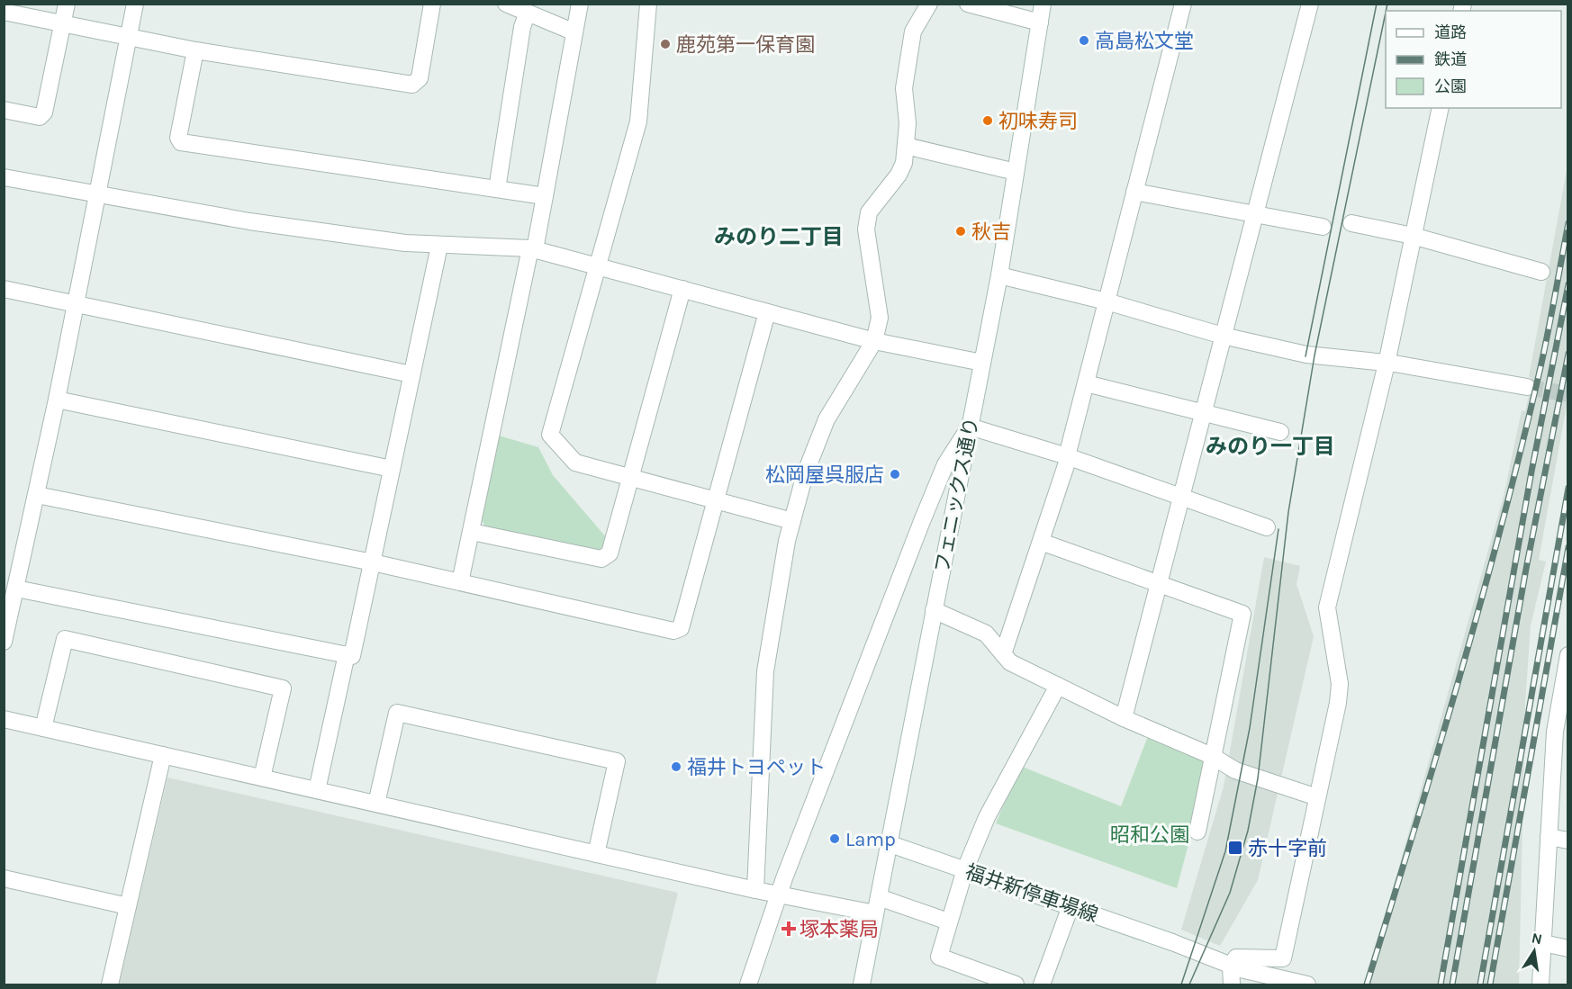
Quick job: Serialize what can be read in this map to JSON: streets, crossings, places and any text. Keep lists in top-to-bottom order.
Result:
{
  "streets": {
    "street": ["フェニックス通り", "福井新停車場線"]
  },
  "crossings": [
    ["フェニックス通り", "福井新停車場線"]
  ],
  "districts": ["みのり二丁目", "みのり一丁目"],
  "parks": ["昭和公園"],
  "places": {
    "other": [
      "高島松文堂",
      "鹿苑第一保育園",
      "初味寿司",
      "秋吉",
      "松岡屋呉服店",
      "福井トヨペット",
      "Lamp"
    ],
    "transit": ["赤十字前"],
    "health": ["塚本薬局"]
  },
  "legend": ["道路", "鉄道", "公園"],
  "north": "top"
}
